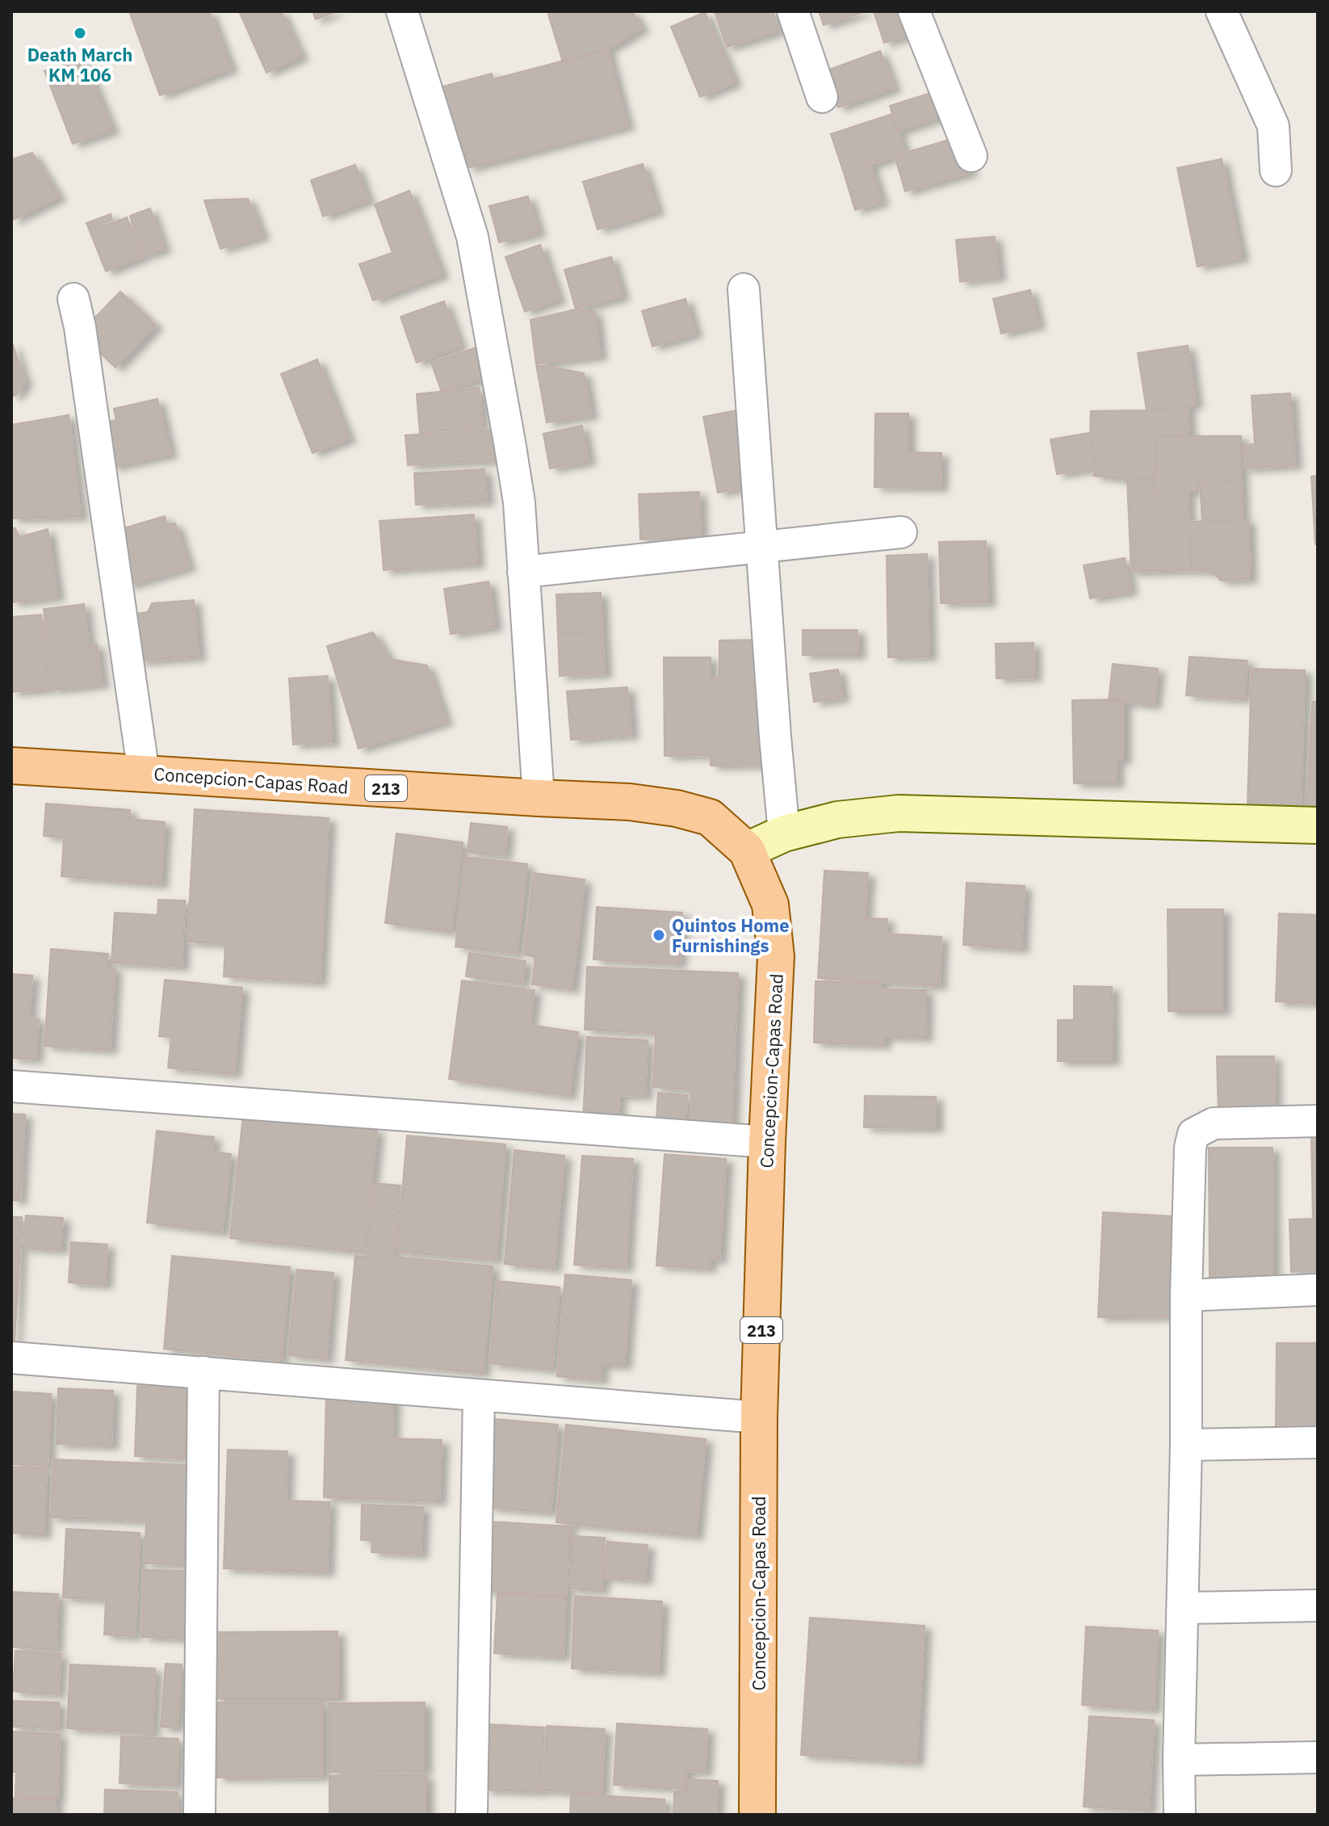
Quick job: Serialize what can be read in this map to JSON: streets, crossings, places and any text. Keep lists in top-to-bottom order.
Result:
{
  "streets": {
    "main road": ["Concepcion-Capas Road", "213"]
  },
  "places": ["Death March KM 106", "Quintos Home Furnishings"]
}
